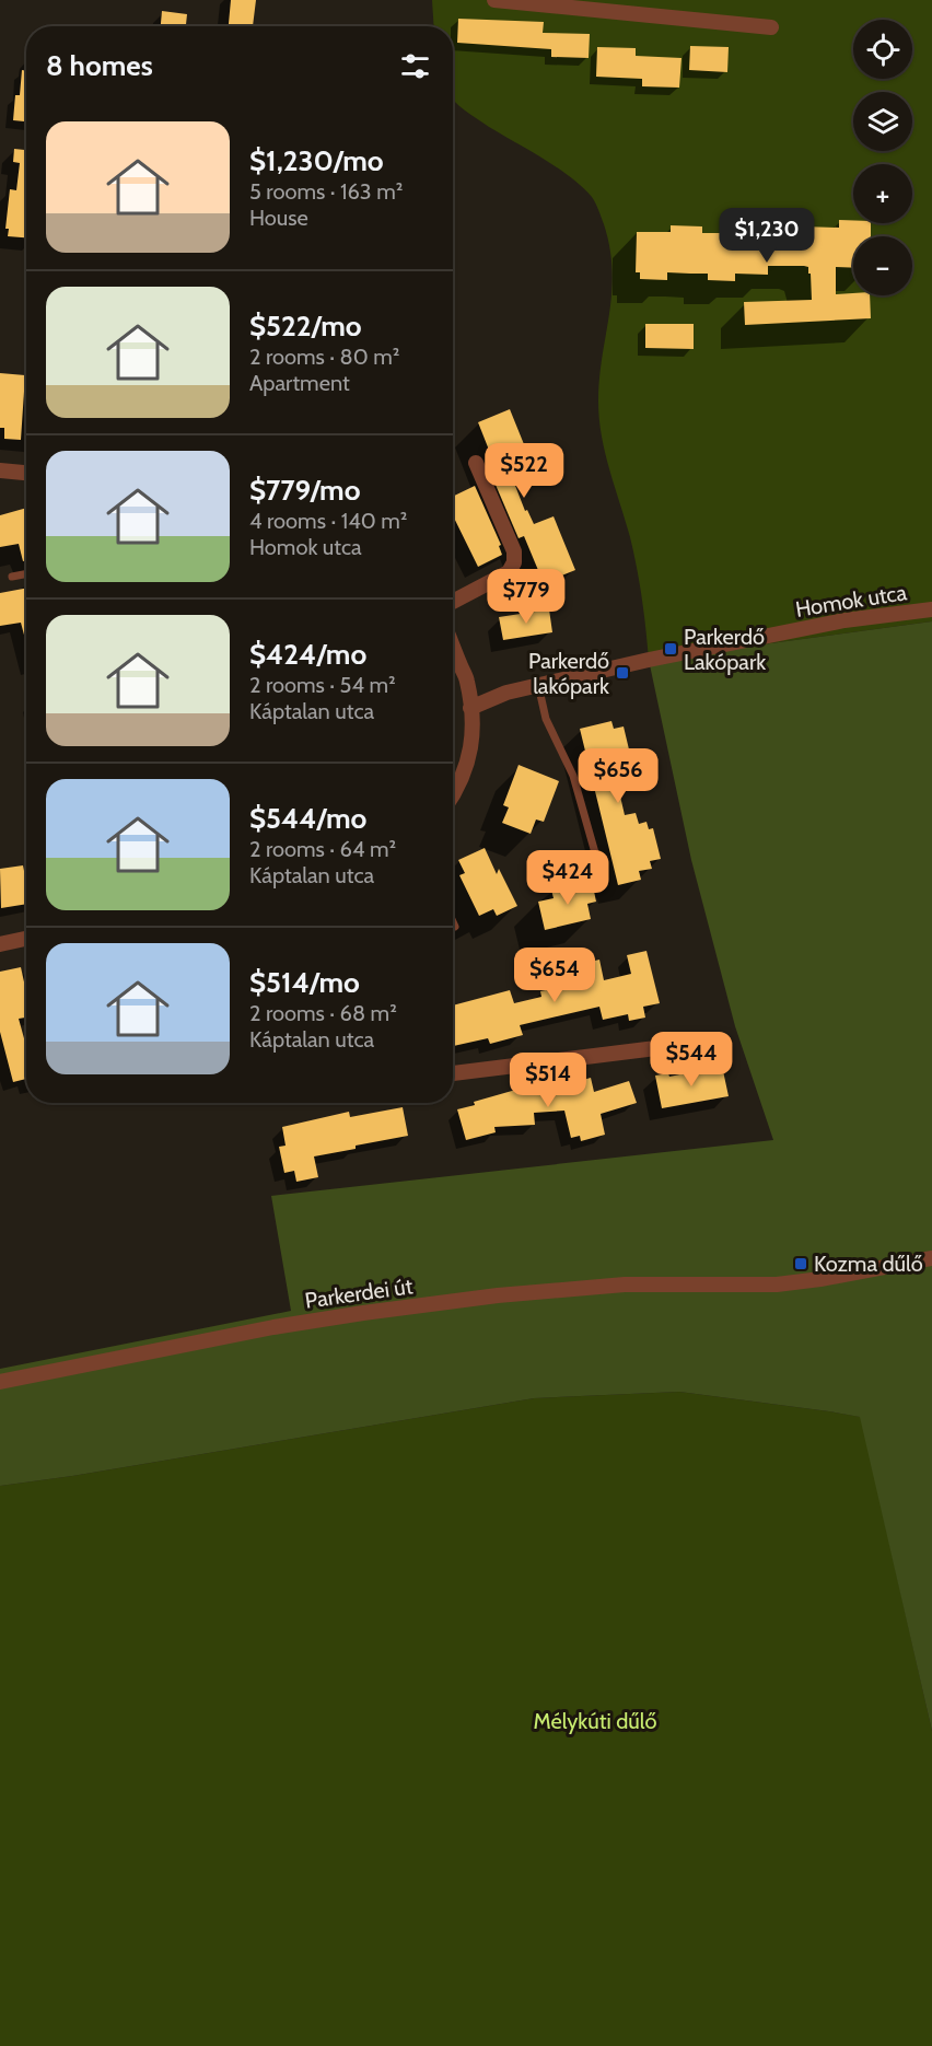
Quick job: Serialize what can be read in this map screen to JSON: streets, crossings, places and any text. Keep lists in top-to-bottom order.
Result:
{
  "streets": {
    "street": ["Homok utca", "Parkerdei út"]
  },
  "parks": ["Mélykúti dűlő"],
  "places": {
    "transit": ["Parkerdő Lakópark", "Parkerdő lakópark", "Kozma dűlő"]
  },
  "page": {
    "map_buttons": ["+", "−"],
    "heading": "8 homes",
    "list": [
      {
        "name": "$1,230/mo",
        "note": "5 rooms · 163 m² · House"
      },
      {
        "name": "$522/mo",
        "note": "2 rooms · 80 m² · Apartment"
      },
      {
        "name": "$779/mo",
        "note": "4 rooms · 140 m² · Homok utca"
      },
      {
        "name": "$424/mo",
        "note": "2 rooms · 54 m² · Káptalan utca"
      },
      {
        "name": "$544/mo",
        "note": "2 rooms · 64 m² · Káptalan utca"
      },
      {
        "name": "$514/mo",
        "note": "2 rooms · 68 m² · Káptalan utca"
      }
    ],
    "price": [
      "$1,230",
      "$522",
      "$779",
      "$656",
      "$424",
      "$654",
      "$544",
      "$514"
    ]
  }
}
